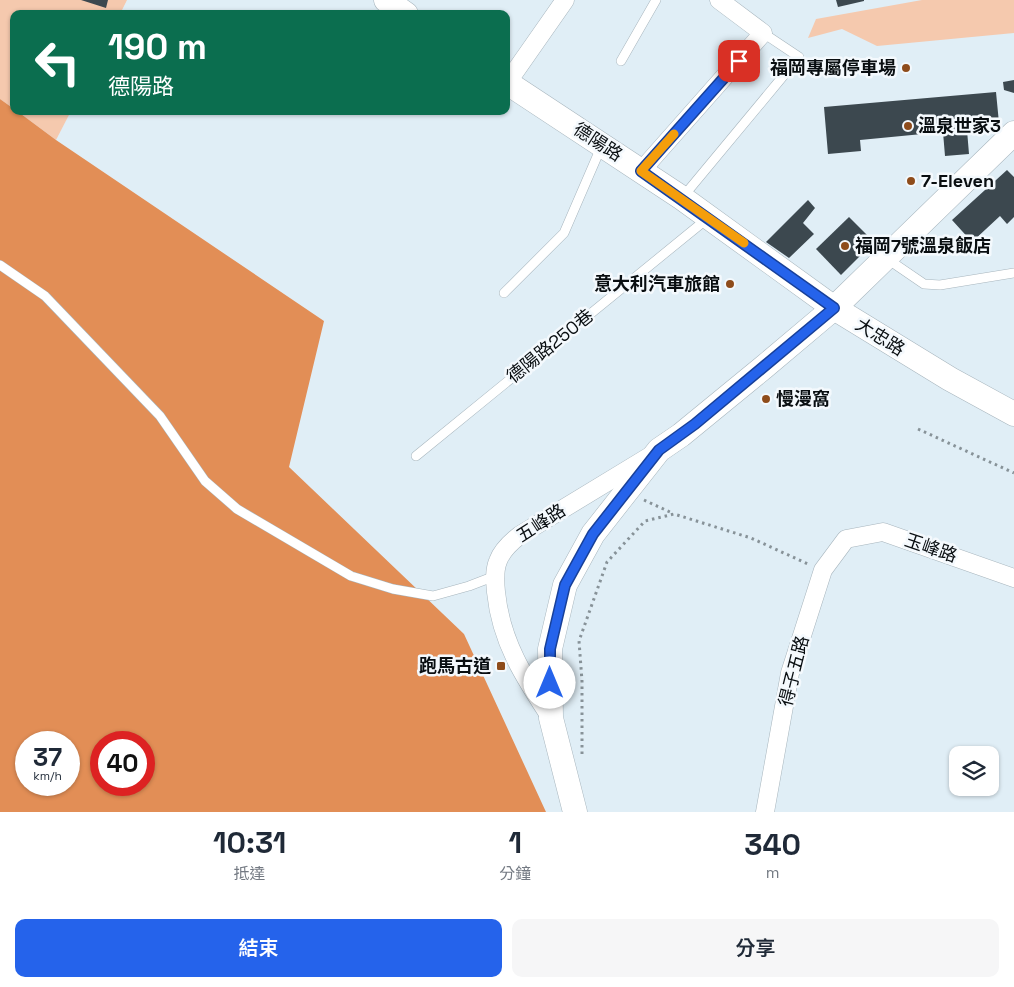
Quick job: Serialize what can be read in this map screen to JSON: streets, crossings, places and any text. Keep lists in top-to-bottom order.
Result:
{
  "streets": {
    "street": [
      "德陽路",
      "大忠路",
      "五峰路",
      "玉峰路",
      "得子五路"
    ],
    "lane": ["德陽路250巷"]
  },
  "crossings": [
    ["德陽路", "大忠路"],
    ["德陽路", "德陽路250巷"],
    ["德陽路", "五峰路"],
    ["大忠路", "五峰路"],
    ["玉峰路", "得子五路"]
  ],
  "places": {
    "other": [
      "福岡專屬停車場",
      "溫泉世家3",
      "7-Eleven",
      "福岡7號溫泉飯店",
      "意大利汽車旅館",
      "慢漫窩"
    ],
    "transit": ["跑馬古道"]
  },
  "page": {
    "turn": ["190 m", "德陽路"],
    "speed": "37 km/h",
    "limit": "40",
    "eta": [
      "10:31",
      "抵達",
      "1",
      "分鐘",
      "340",
      "m"
    ],
    "buttons": ["結束", "分享"]
  }
}
